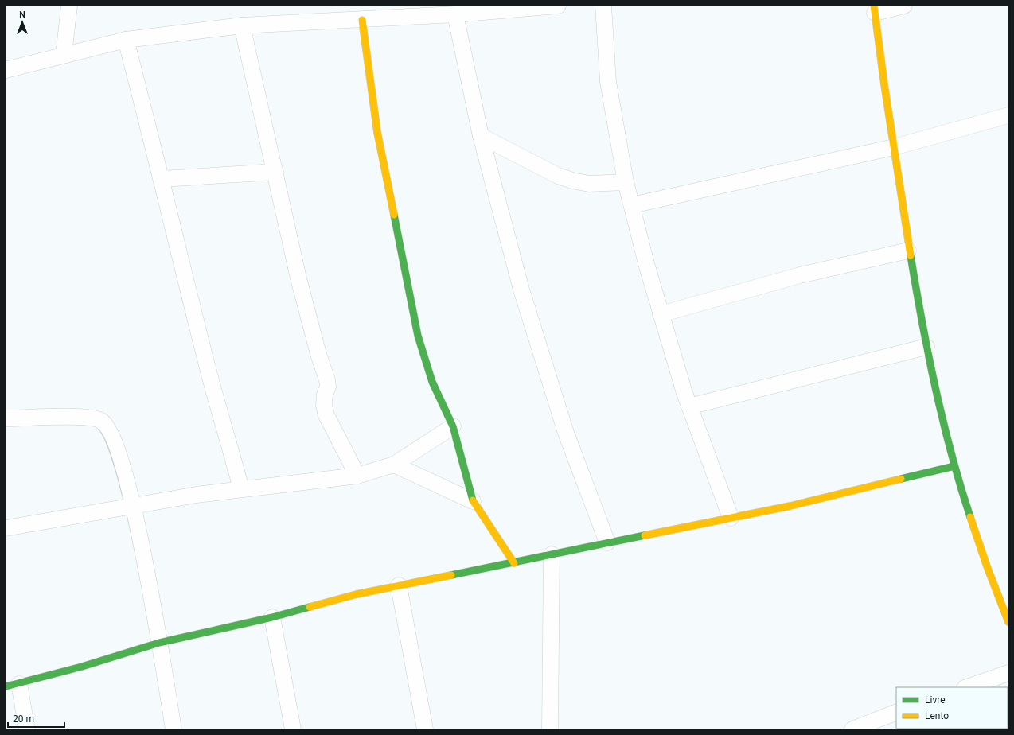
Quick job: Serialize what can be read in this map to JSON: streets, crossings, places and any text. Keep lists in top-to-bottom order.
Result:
{
  "legend": ["Livre", "Lento"],
  "scale_bar": "20 m",
  "north": "top"
}
